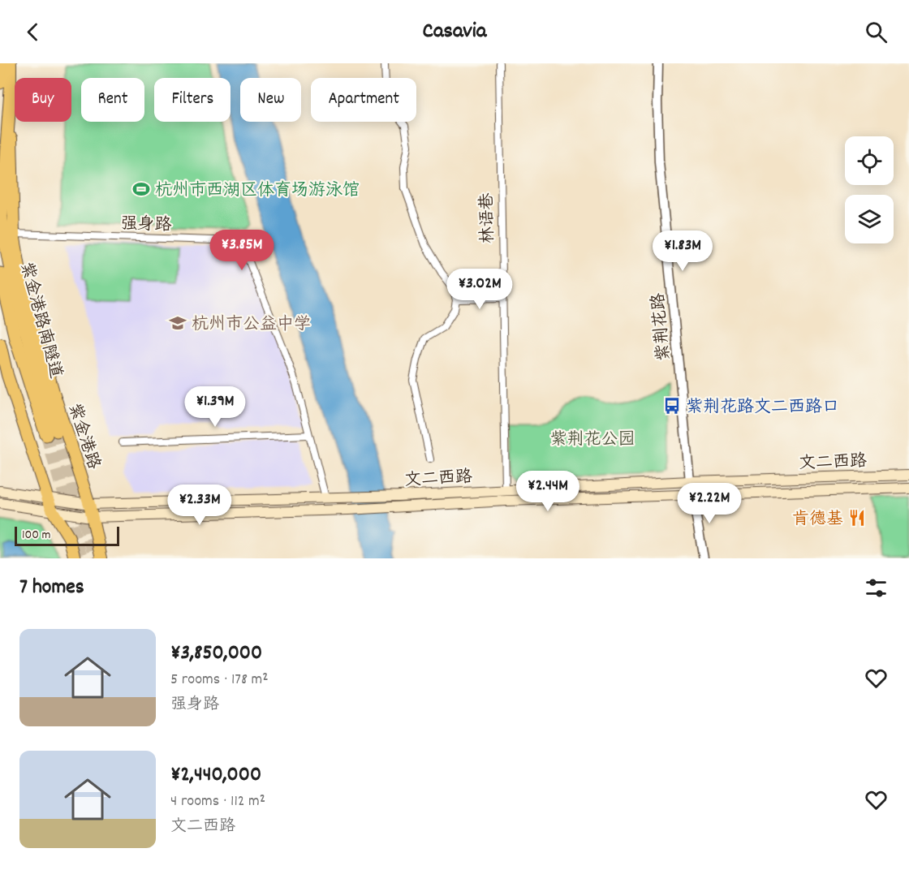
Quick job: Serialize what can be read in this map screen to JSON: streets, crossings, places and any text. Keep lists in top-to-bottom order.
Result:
{
  "streets": {
    "highway": ["紫金港路南隧道"],
    "main road": ["紫金港路", "文二西路"],
    "street": ["林语巷", "强身路", "紫荆花路"]
  },
  "crossings": [
    ["林语巷", "文二西路"],
    ["强身路", "紫金港路"],
    ["强身路", "文二西路"],
    ["紫金港路南隧道", "紫金港路"],
    ["紫荆花路", "文二西路"],
    ["紫金港路", "文二西路"]
  ],
  "parks": ["紫荆花公园"],
  "places": {
    "sports": ["杭州市西湖区体育场游泳馆"],
    "school or university": ["杭州市公益中学"],
    "bus stop": ["紫荆花路文二西路口"],
    "restaurant": ["肯德基"]
  },
  "scale_bar": "100 m",
  "page": {
    "header": "Casavia",
    "chip": [
      "Buy",
      "Rent",
      "Filters",
      "New",
      "Apartment"
    ],
    "price": [
      "¥3.85M",
      "¥1.83M",
      "¥3.02M",
      "¥1.39M",
      "¥2.44M",
      "¥2.22M",
      "¥2.33M"
    ],
    "scale": "100 m",
    "heading": "7 homes",
    "list": [
      {
        "name": "¥3,850,000",
        "note": "5 rooms · 178 m² · 强身路"
      },
      {
        "name": "¥2,440,000",
        "note": "4 rooms · 112 m² · 文二西路"
      }
    ]
  }
}
